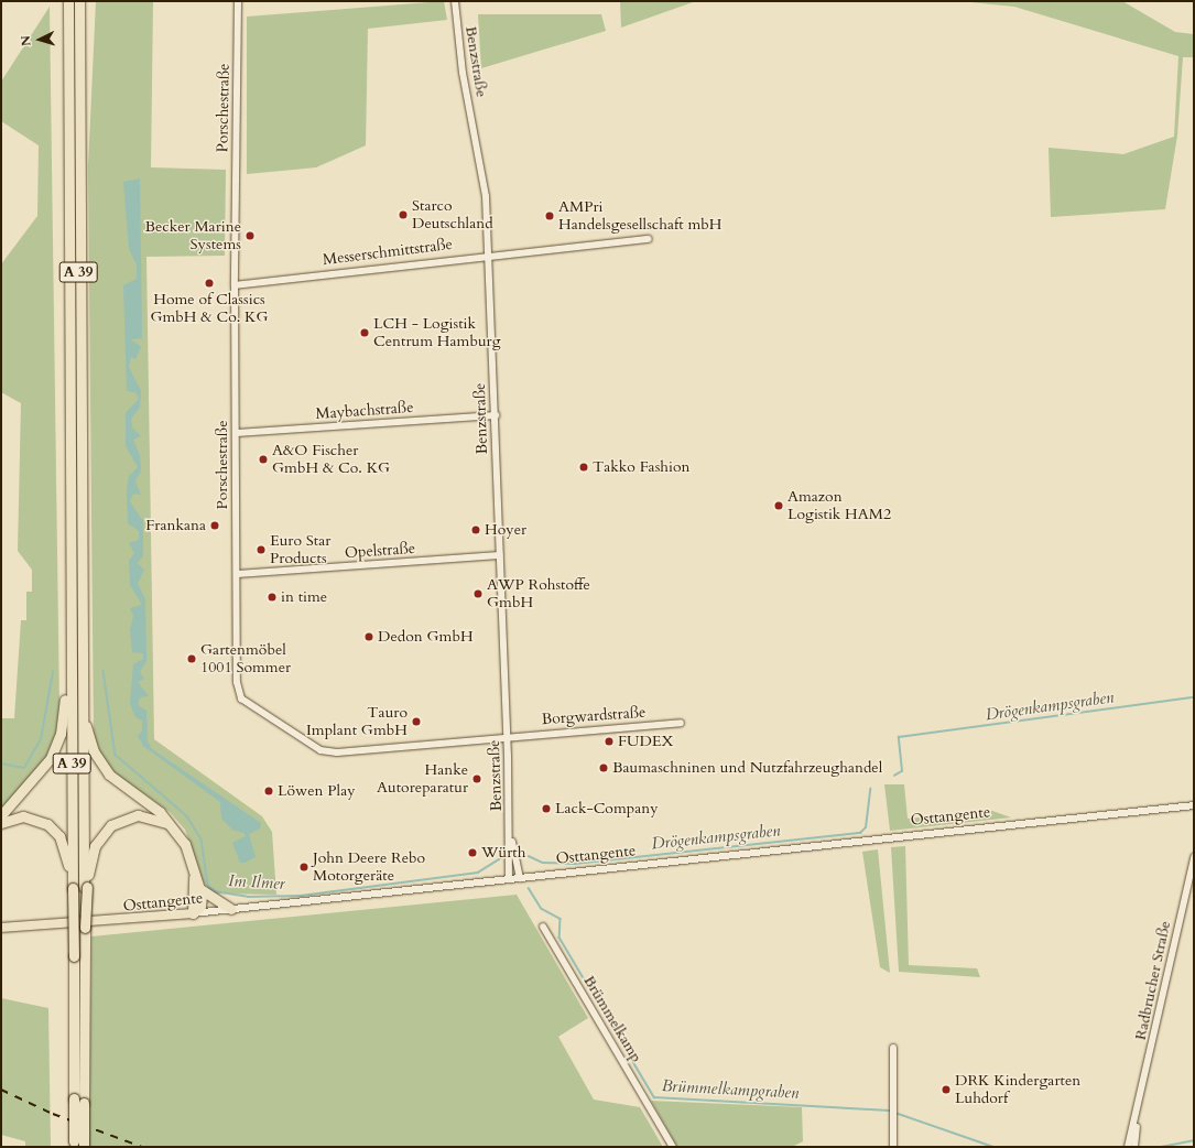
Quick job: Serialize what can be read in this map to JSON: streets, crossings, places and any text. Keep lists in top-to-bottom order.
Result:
{
  "streets": {
    "highway": ["A 39"],
    "main road": ["Osttangente"],
    "street": [
      "Benzstraße",
      "Porschestraße",
      "Messerschmittstraße",
      "Maybachstraße",
      "Opelstraße",
      "Borgwardstraße",
      "Radbrucher Straße",
      "Brümmelkamp"
    ]
  },
  "crossings": [
    ["Benzstraße", "Porschestraße"],
    ["Benzstraße", "Messerschmittstraße"],
    ["Benzstraße", "Maybachstraße"],
    ["Benzstraße", "Opelstraße"],
    ["Benzstraße", "Borgwardstraße"],
    ["Benzstraße", "Osttangente"],
    ["Porschestraße", "Messerschmittstraße"],
    ["Porschestraße", "Maybachstraße"],
    ["Porschestraße", "Opelstraße"],
    ["Porschestraße", "Borgwardstraße"]
  ],
  "water": ["Drögenkampsgraben", "Im Ilmer", "Brümmelkampgraben"],
  "places": [
    "Starco Deutschland",
    "AMPri Handelsgesellschaft mbH",
    "Becker Marine Systems",
    "Home of Classics GmbH & Co. KG",
    "LCH - Logistik Centrum Hamburg",
    "A&O Fischer GmbH & Co. KG",
    "Takko Fashion",
    "Amazon Logistik HAM2",
    "Frankana",
    "Hoyer",
    "Euro Star Products",
    "AWP Rohstoffe GmbH",
    "in time",
    "Dedon GmbH",
    "Gartenmöbel 1001 Sommer",
    "Tauro Implant GmbH",
    "FUDEX",
    "Baumaschninen und Nutzfahrzeughandel",
    "Hanke Autoreparatur",
    "Löwen Play",
    "Lack-Company",
    "Würth",
    "John Deere Rebo Motorgeräte",
    "DRK Kindergarten Luhdorf"
  ],
  "north": "left"
}
